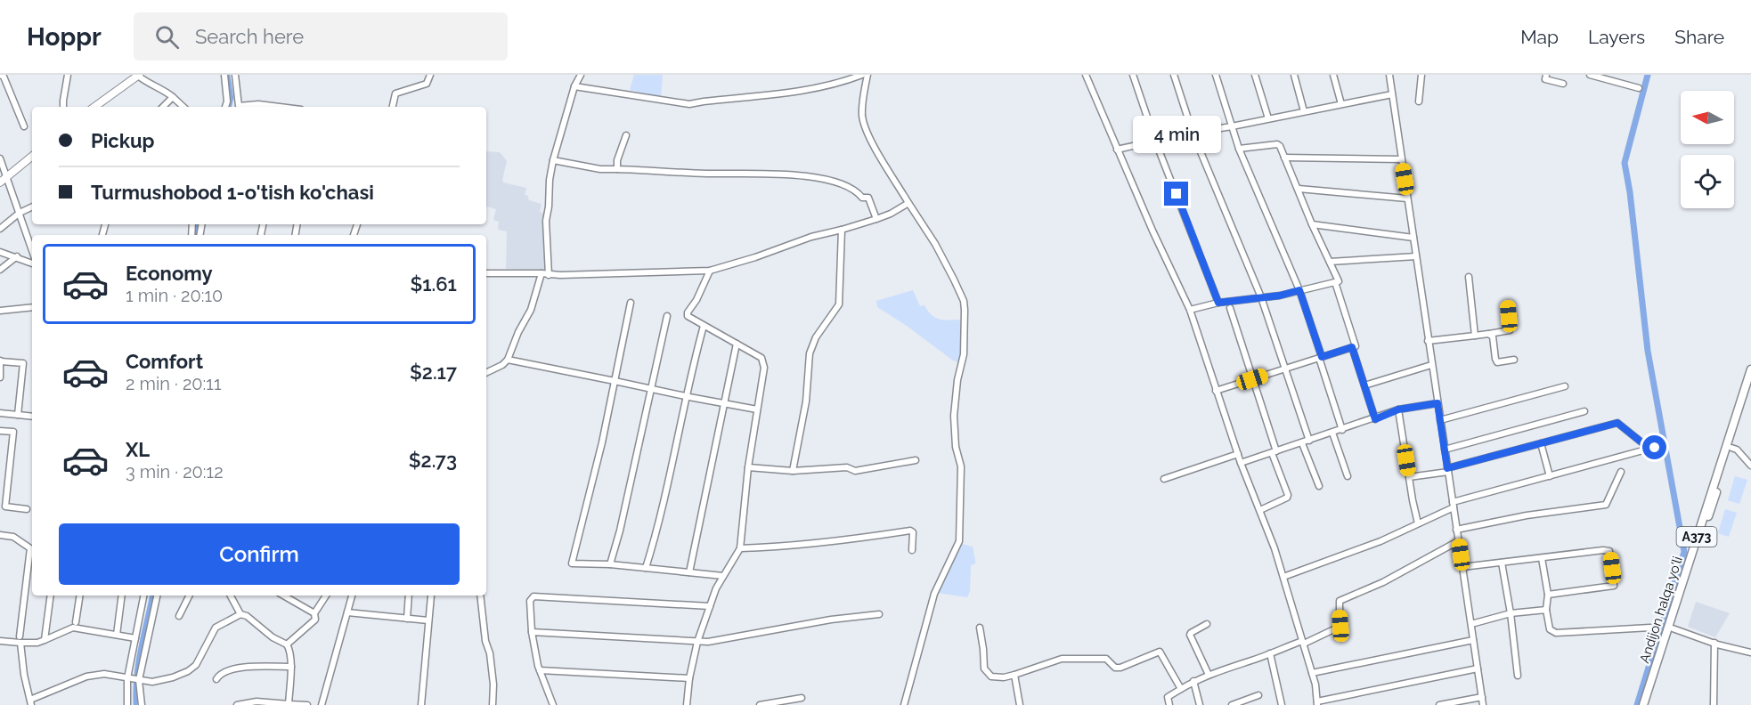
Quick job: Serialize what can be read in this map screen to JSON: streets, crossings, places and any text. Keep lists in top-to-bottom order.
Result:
{
  "streets": {
    "highway": ["A373", "Andijon halqa yo‘li"]
  },
  "north": "left",
  "page": {
    "header": "Hoppr",
    "search": "Search here",
    "nav": ["Map", "Layers", "Share"],
    "banner": ["Pickup", "Turmushobod 1-o'tish ko'chasi"],
    "bubble": "4 min",
    "list": [
      {
        "name": "Economy",
        "note": "1 min · 20:10",
        "value": "$1.61"
      },
      {
        "name": "Comfort",
        "note": "2 min · 20:11",
        "value": "$2.17"
      },
      {
        "name": "XL",
        "note": "3 min · 20:12",
        "value": "$2.73"
      }
    ],
    "buttons": "Confirm"
  }
}
